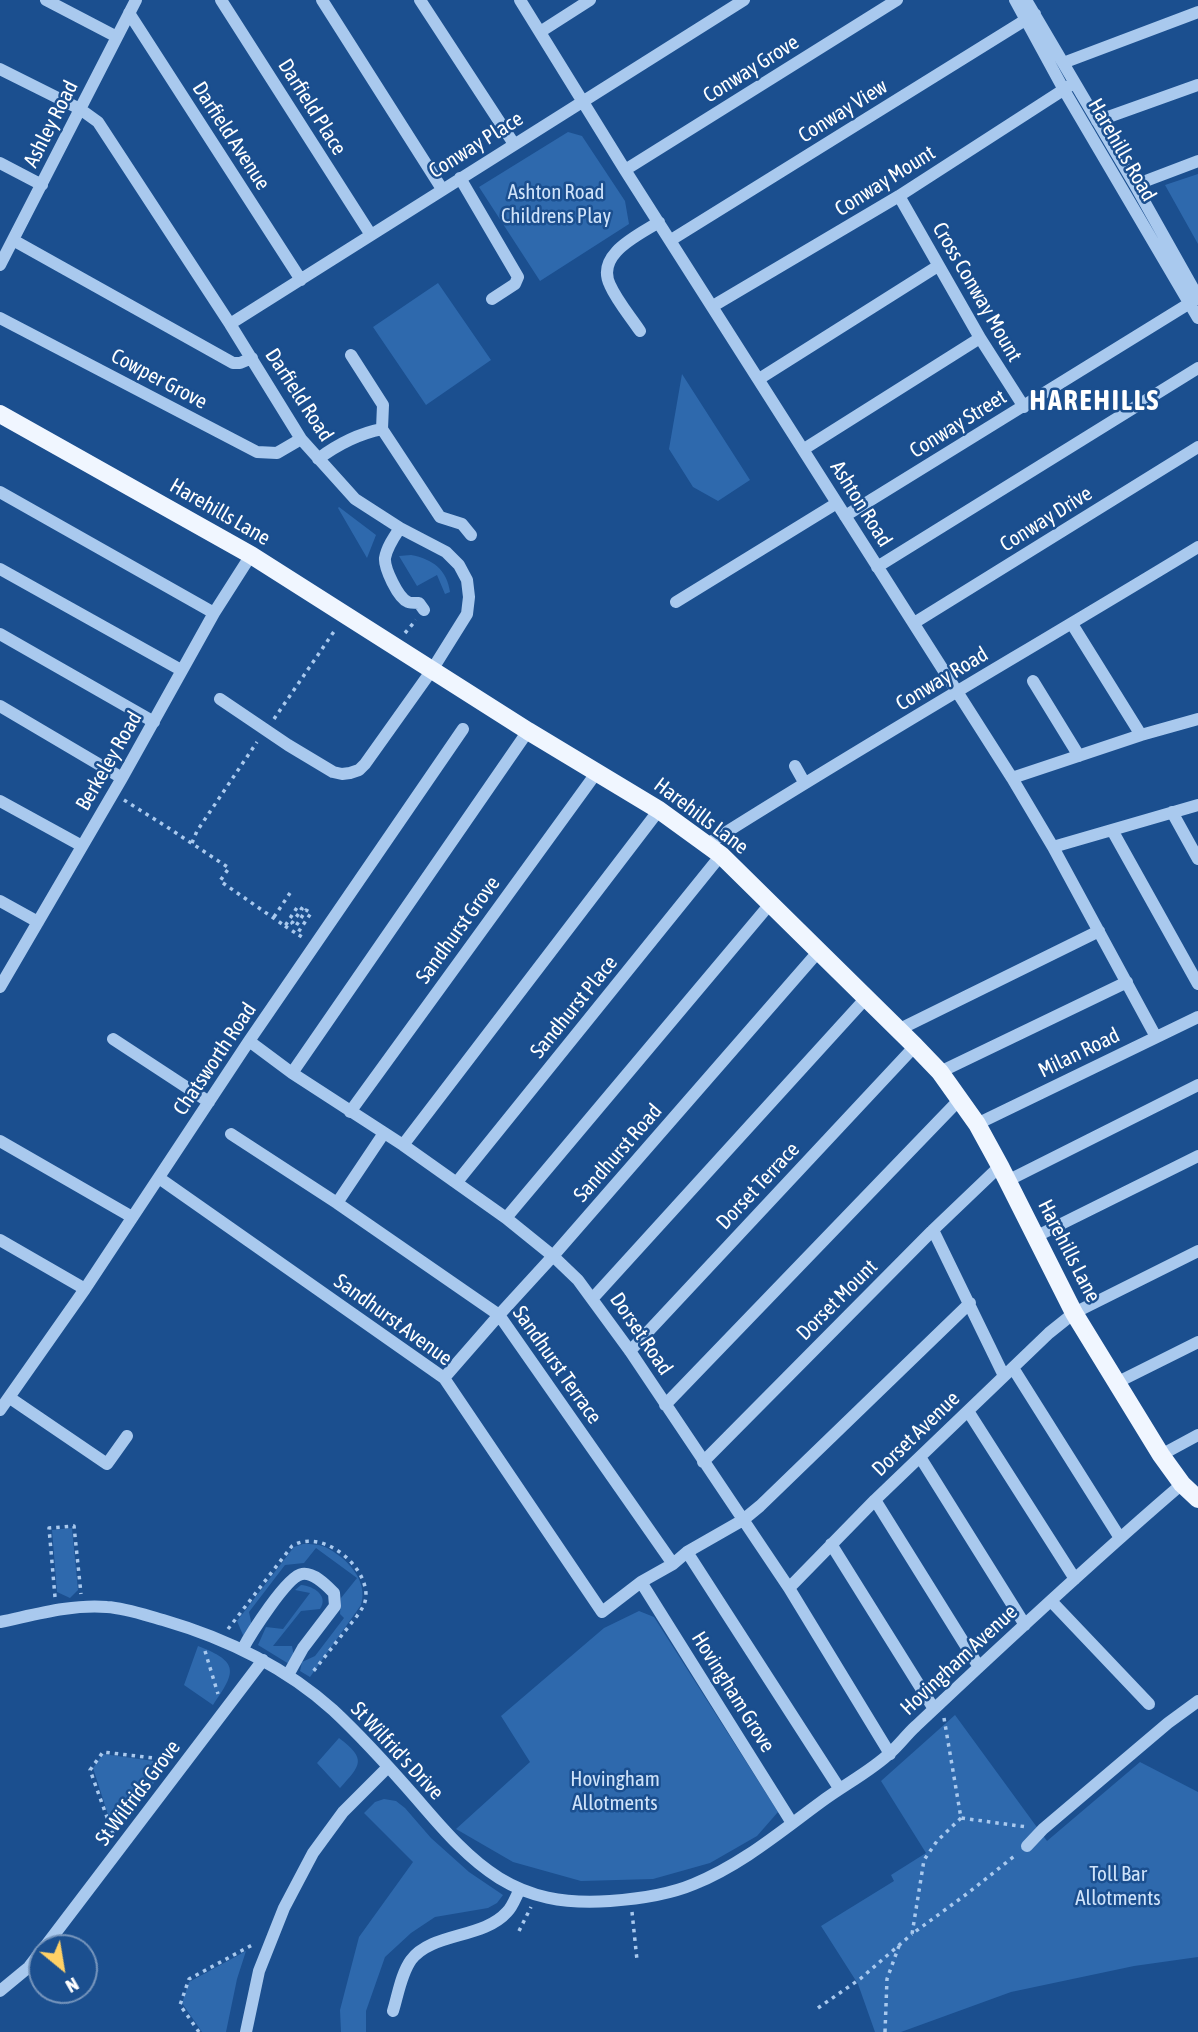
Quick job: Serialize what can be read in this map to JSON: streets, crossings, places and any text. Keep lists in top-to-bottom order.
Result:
{
  "streets": {
    "main road": ["Harehills Lane"],
    "street": [
      "Conway Grove",
      "Darfield Place",
      "Conway View",
      "Ashley Road",
      "Darfield Avenue",
      "Conway Place",
      "Harehills Road",
      "Conway Mount",
      "Cross Conway Mount",
      "Cowper Grove",
      "Darfield Road",
      "Conway Street",
      "Ashton Road",
      "Conway Drive",
      "Conway Road",
      "Berkeley Road",
      "Sandhurst Grove",
      "Sandhurst Place",
      "Milan Road",
      "Chatsworth Road",
      "Sandhurst Road",
      "Dorset Terrace",
      "Dorset Mount",
      "Sandhurst Avenue",
      "Dorset Road",
      "Sandhurst Terrace",
      "Dorset Avenue",
      "Hovingham Avenue",
      "Hovingham Grove",
      "St Wilfrid's Drive",
      "St Wilfrids Grove"
    ]
  },
  "crossings": [
    ["Conway Grove", "Ashton Road"],
    ["Darfield Place", "Conway Place"],
    ["Conway View", "Harehills Road"],
    ["Conway View", "Ashton Road"],
    ["Ashley Road", "Darfield Avenue"],
    ["Ashley Road", "Darfield Road"],
    ["Darfield Avenue", "Conway Place"],
    ["Conway Place", "Darfield Road"],
    ["Conway Place", "Ashton Road"],
    ["Harehills Road", "Conway Mount"],
    ["Harehills Road", "Conway Street"],
    ["Conway Mount", "Cross Conway Mount"],
    ["Conway Mount", "Ashton Road"],
    ["Cross Conway Mount", "Conway Street"],
    ["Cowper Grove", "Darfield Road"],
    ["Darfield Road", "Harehills Lane"],
    ["Conway Street", "Ashton Road"],
    ["Ashton Road", "Conway Drive"],
    ["Ashton Road", "Conway Road"],
    ["Ashton Road", "Milan Road"],
    ["Harehills Lane", "Conway Road"],
    ["Harehills Lane", "Berkeley Road"],
    ["Harehills Lane", "Sandhurst Grove"],
    ["Harehills Lane", "Sandhurst Place"],
    ["Harehills Lane", "Milan Road"],
    ["Harehills Lane", "Sandhurst Road"],
    ["Harehills Lane", "Dorset Terrace"],
    ["Harehills Lane", "Dorset Mount"],
    ["Harehills Lane", "Dorset Avenue"],
    ["Harehills Lane", "Hovingham Avenue"],
    ["Conway Road", "Sandhurst Place"],
    ["Sandhurst Grove", "Dorset Road"],
    ["Sandhurst Place", "Dorset Road"],
    ["Chatsworth Road", "Sandhurst Avenue"],
    ["Chatsworth Road", "Dorset Road"],
    ["Sandhurst Road", "Sandhurst Avenue"],
    ["Sandhurst Road", "Dorset Road"],
    ["Sandhurst Road", "Sandhurst Terrace"],
    ["Dorset Terrace", "Dorset Road"],
    ["Dorset Mount", "Dorset Road"],
    ["Sandhurst Avenue", "Hovingham Grove"],
    ["Dorset Road", "Dorset Avenue"],
    ["Dorset Road", "Hovingham Avenue"],
    ["Hovingham Avenue", "Hovingham Grove"],
    ["Hovingham Avenue", "St Wilfrid's Drive"],
    ["St Wilfrid's Drive", "St Wilfrids Grove"]
  ],
  "districts": ["HAREHILLS"],
  "parks": ["Ashton Road Childrens Play", "Hovingham Allotments", "Toll Bar Allotments"],
  "north": "bottom right"
}
